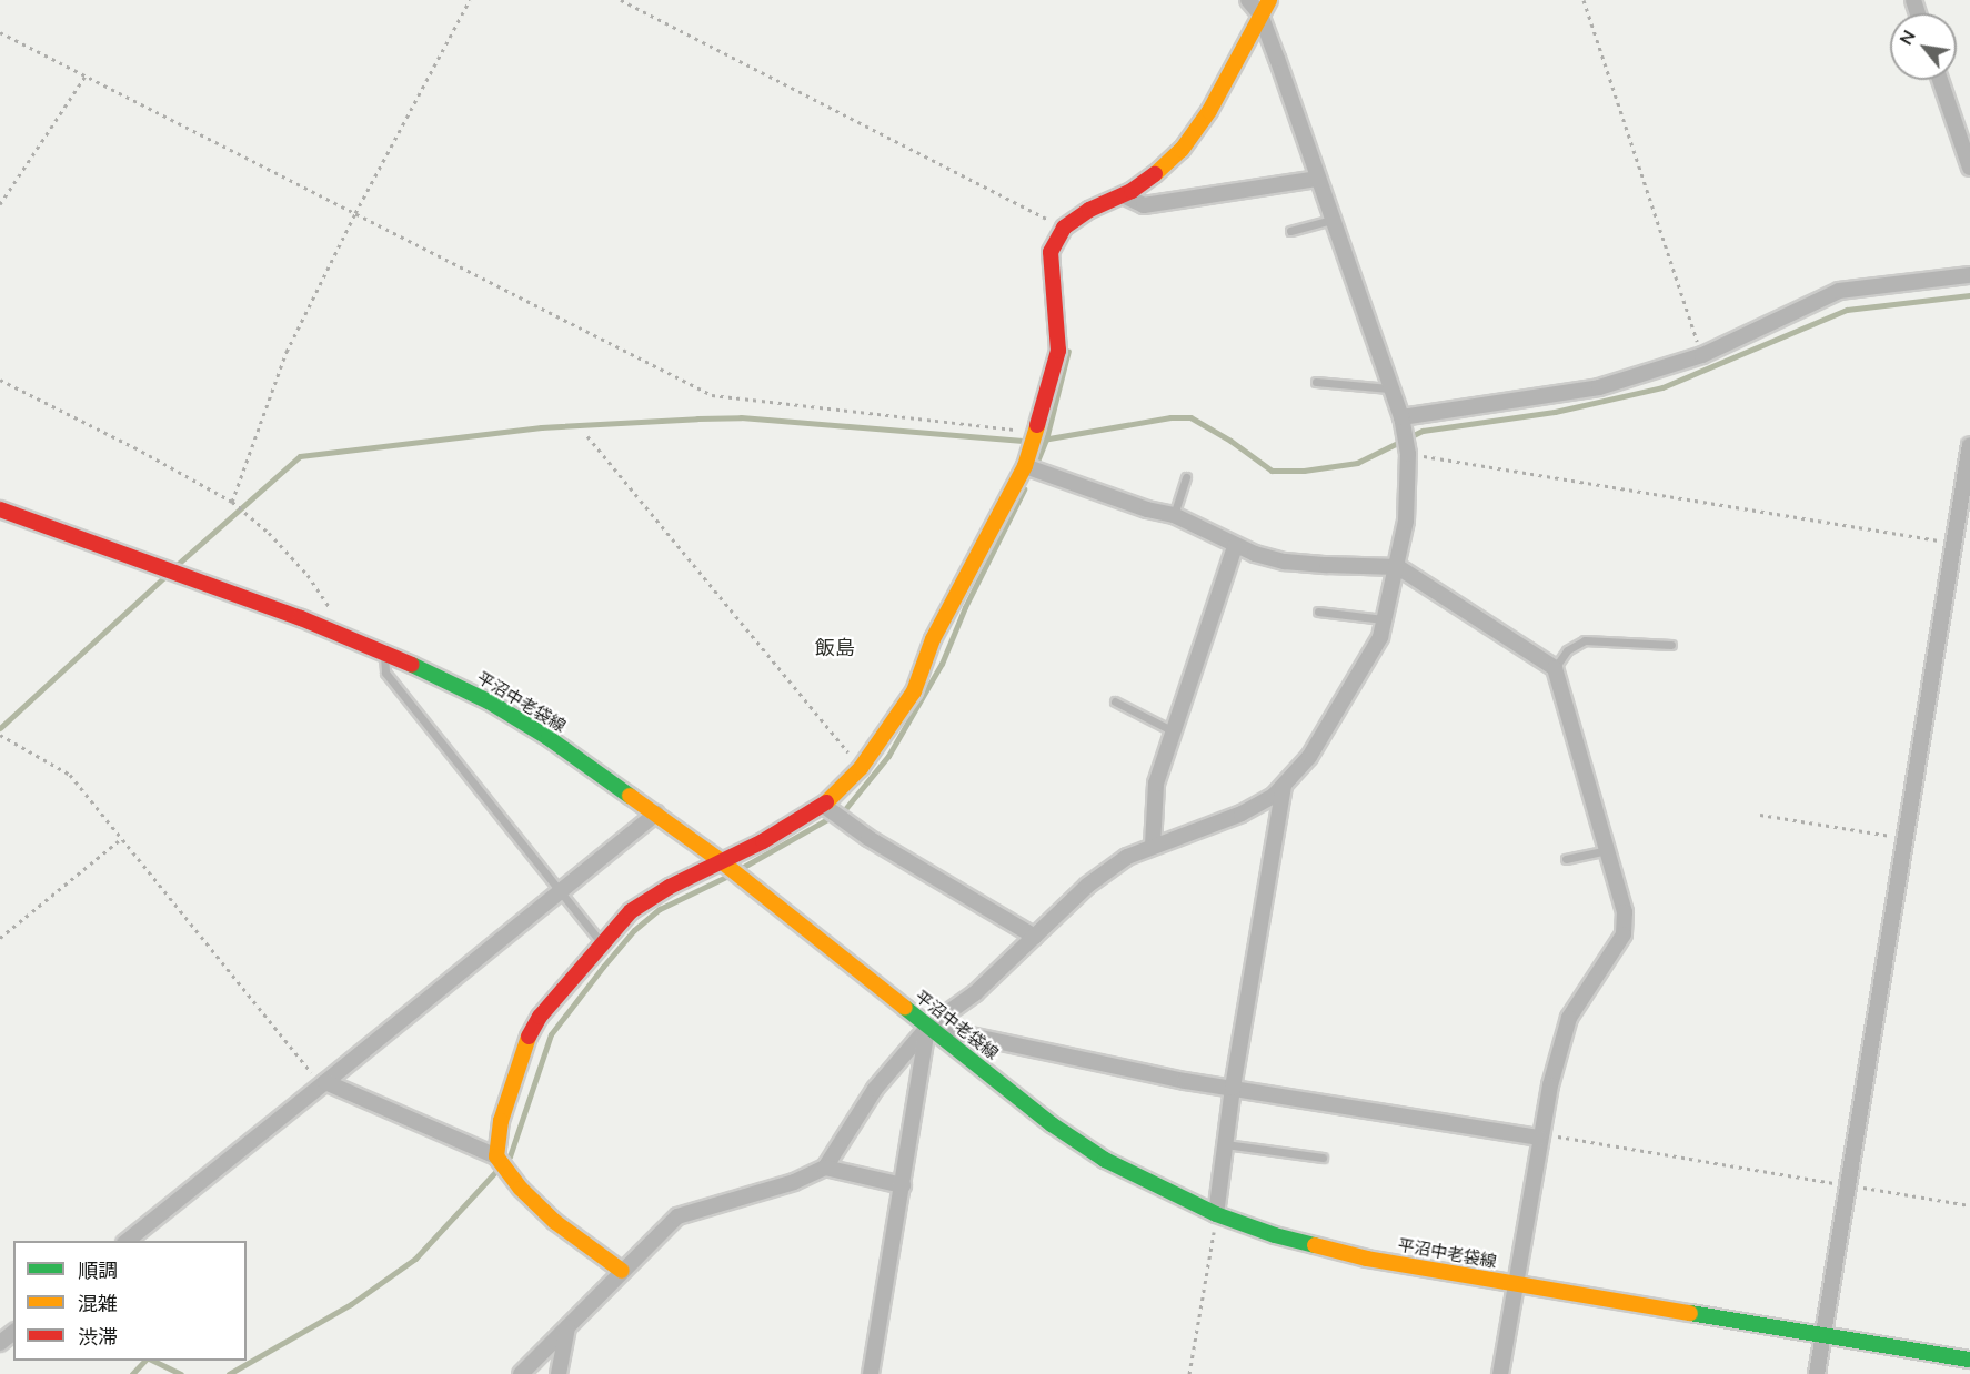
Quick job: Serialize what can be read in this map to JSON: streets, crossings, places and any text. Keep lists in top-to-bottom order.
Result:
{
  "streets": {
    "main road": ["平沼中老袋線"]
  },
  "districts": ["飯島"],
  "legend": ["順調", "混雑", "渋滞"],
  "north": "top left"
}
